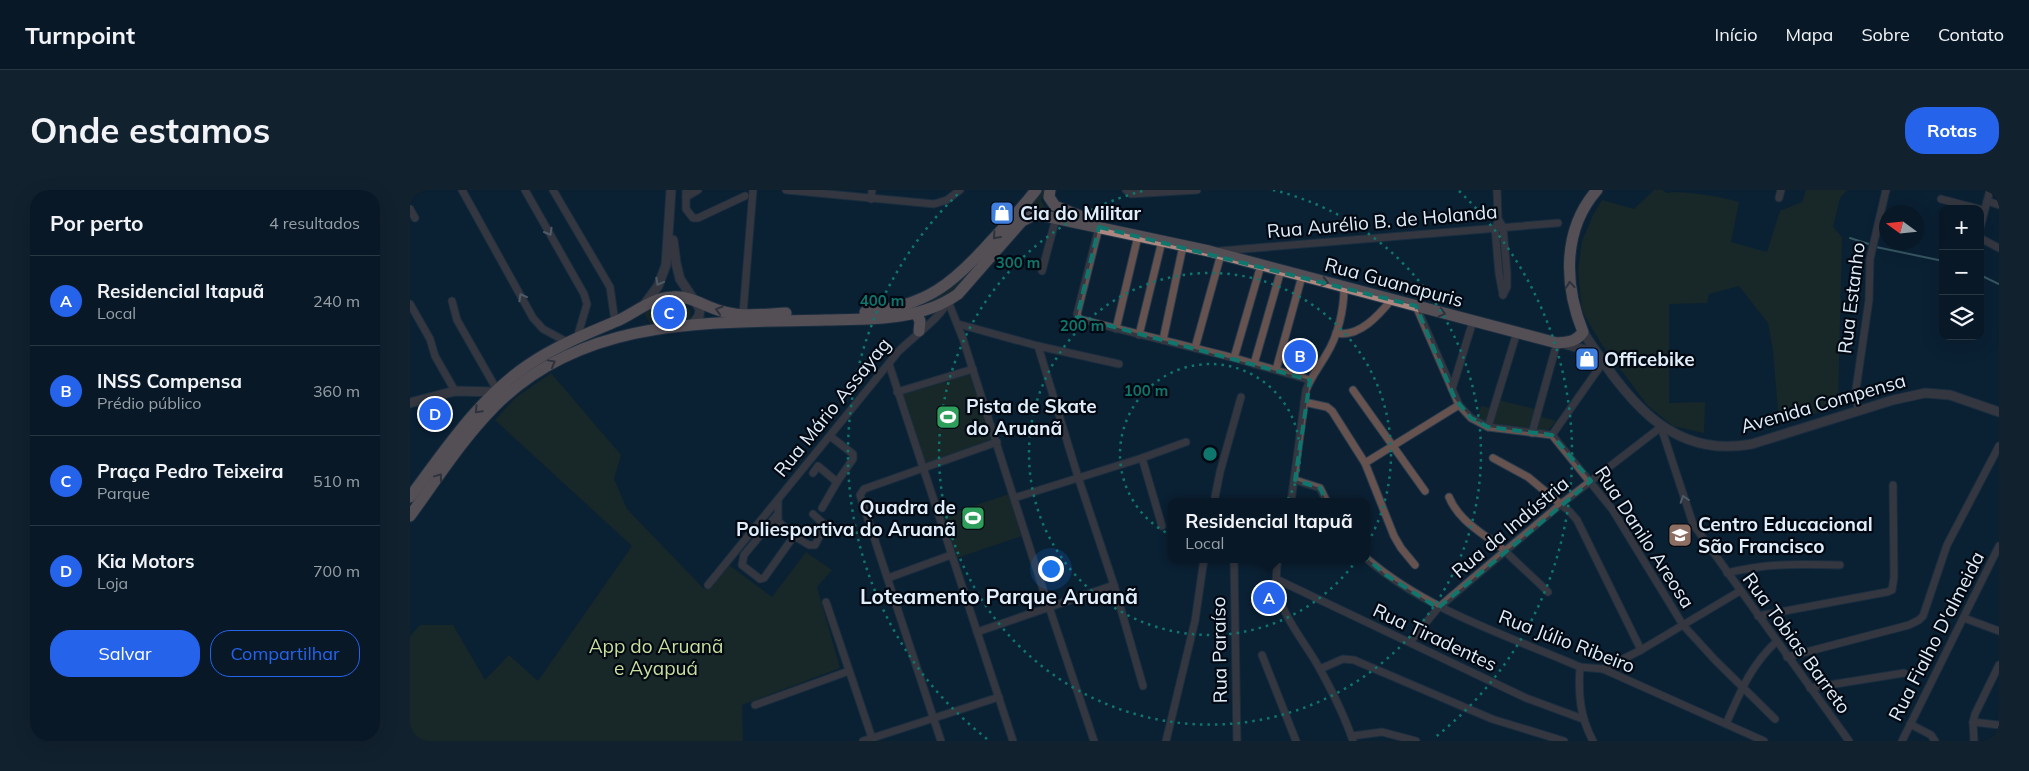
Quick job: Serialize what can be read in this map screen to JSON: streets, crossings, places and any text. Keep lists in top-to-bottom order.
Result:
{
  "streets": {
    "main road": ["Rua Guanapuris", "Avenida Compensa"],
    "street": [
      "Rua Aurélio B. de Holanda",
      "Rua Estanho",
      "Rua Mário Assayag",
      "Rua da Indústria",
      "Rua Danilo Areosa",
      "Rua Fialho D'almeida",
      "Rua Tiradentes",
      "Rua Júlio Ribeiro",
      "Rua Tobias Barreto",
      "Rua Paraíso"
    ]
  },
  "crossings": [
    ["Rua Aurélio B. de Holanda", "Rua Guanapuris"],
    ["Rua Guanapuris", "Avenida Compensa"],
    ["Rua Guanapuris", "Rua Mário Assayag"],
    ["Rua Estanho", "Avenida Compensa"],
    ["Avenida Compensa", "Rua da Indústria"],
    ["Avenida Compensa", "Rua Tobias Barreto"],
    ["Rua da Indústria", "Rua Danilo Areosa"],
    ["Rua da Indústria", "Rua Tiradentes"],
    ["Rua da Indústria", "Rua Júlio Ribeiro"],
    ["Rua da Indústria", "Rua Tobias Barreto"]
  ],
  "one_way": ["Rua Tobias Barreto"],
  "districts": ["Loteamento Parque Aruanã"],
  "parks": ["App do Aruanã e Ayapuá"],
  "places": {
    "shop": ["Cia do Militar", "Officebike"],
    "sports": ["Pista de Skate do Aruanã", "Quadra de Poliesportiva do Aruanã"],
    "school or university": ["Centro Educacional São Francisco"]
  },
  "north": "left",
  "page": {
    "header": "Turnpoint",
    "nav": [
      "Início",
      "Mapa",
      "Sobre",
      "Contato"
    ],
    "buttons": [
      "Rotas",
      ["Salvar", "Compartilhar"]
    ],
    "title": "Onde estamos",
    "heading": ["Por perto", "4 resultados"],
    "map_buttons": ["+", "−"],
    "list": [
      {
        "mark": "A",
        "name": "Residencial Itapuã",
        "note": "Local",
        "value": "240 m"
      },
      {
        "mark": "B",
        "name": "INSS Compensa",
        "note": "Prédio público",
        "value": "360 m"
      },
      {
        "mark": "C",
        "name": "Praça Pedro Teixeira",
        "note": "Parque",
        "value": "510 m"
      },
      {
        "mark": "D",
        "name": "Kia Motors",
        "note": "Loja",
        "value": "700 m"
      }
    ],
    "pins": [
      "C",
      "B",
      "D",
      "A"
    ],
    "popup": ["Residencial Itapuã", "Local"]
  },
  "rings": [
    "300 m",
    "400 m",
    "200 m",
    "100 m"
  ]
}
